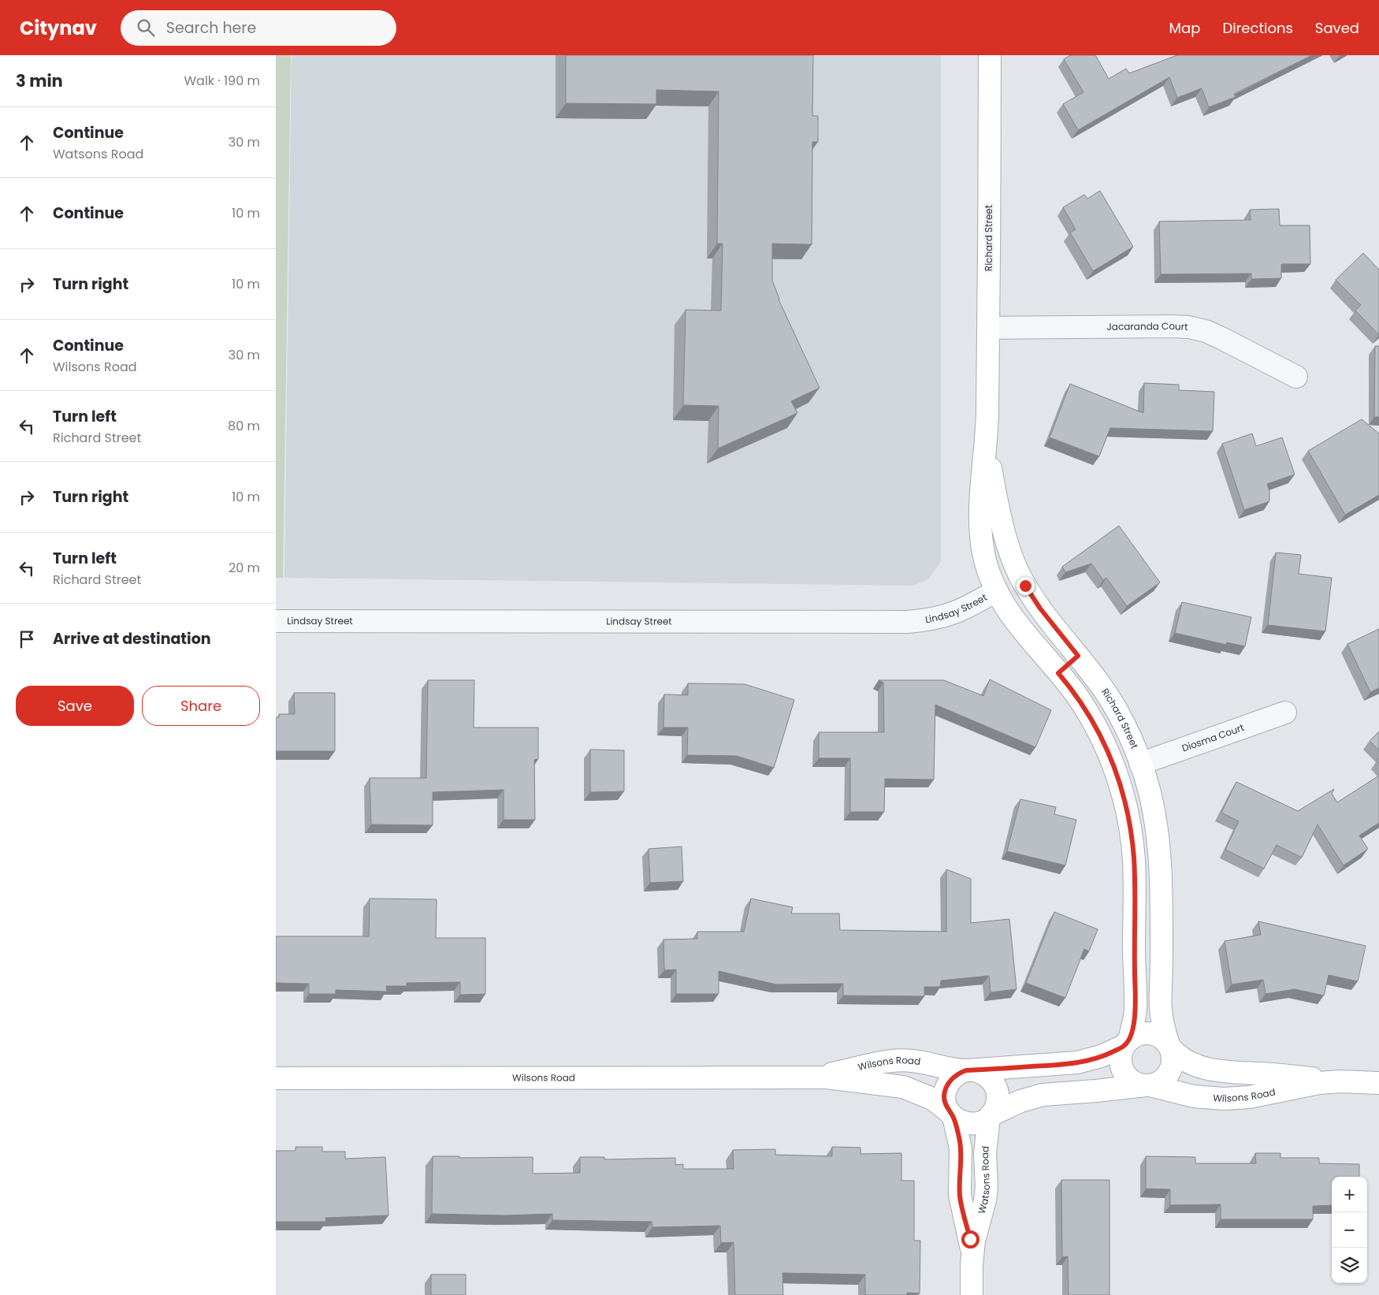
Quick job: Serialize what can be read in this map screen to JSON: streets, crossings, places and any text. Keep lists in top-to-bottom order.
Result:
{
  "streets": {
    "street": [
      "Richard Street",
      "Jacaranda Court",
      "Lindsay Street",
      "Diosma Court",
      "Wilsons Road",
      "Watsons Road"
    ]
  },
  "crossings": [
    ["Richard Street", "Jacaranda Court"],
    ["Richard Street", "Lindsay Street"],
    ["Richard Street", "Diosma Court"],
    ["Richard Street", "Wilsons Road"],
    ["Wilsons Road", "Watsons Road"]
  ],
  "page": {
    "header": "Citynav",
    "search": "Search here",
    "nav": ["Map", "Directions", "Saved"],
    "heading": ["3 min", "Walk · 190 m"],
    "list": [
      ["Continue", "Watsons Road", "30 m"],
      ["Continue", "10 m"],
      ["Turn right", "10 m"],
      ["Continue", "Wilsons Road", "30 m"],
      ["Turn left", "Richard Street", "80 m"],
      ["Turn right", "10 m"],
      ["Turn left", "Richard Street", "20 m"],
      "Arrive at destination"
    ],
    "buttons": ["Save", "Share"],
    "map_buttons": ["+", "−"]
  }
}
